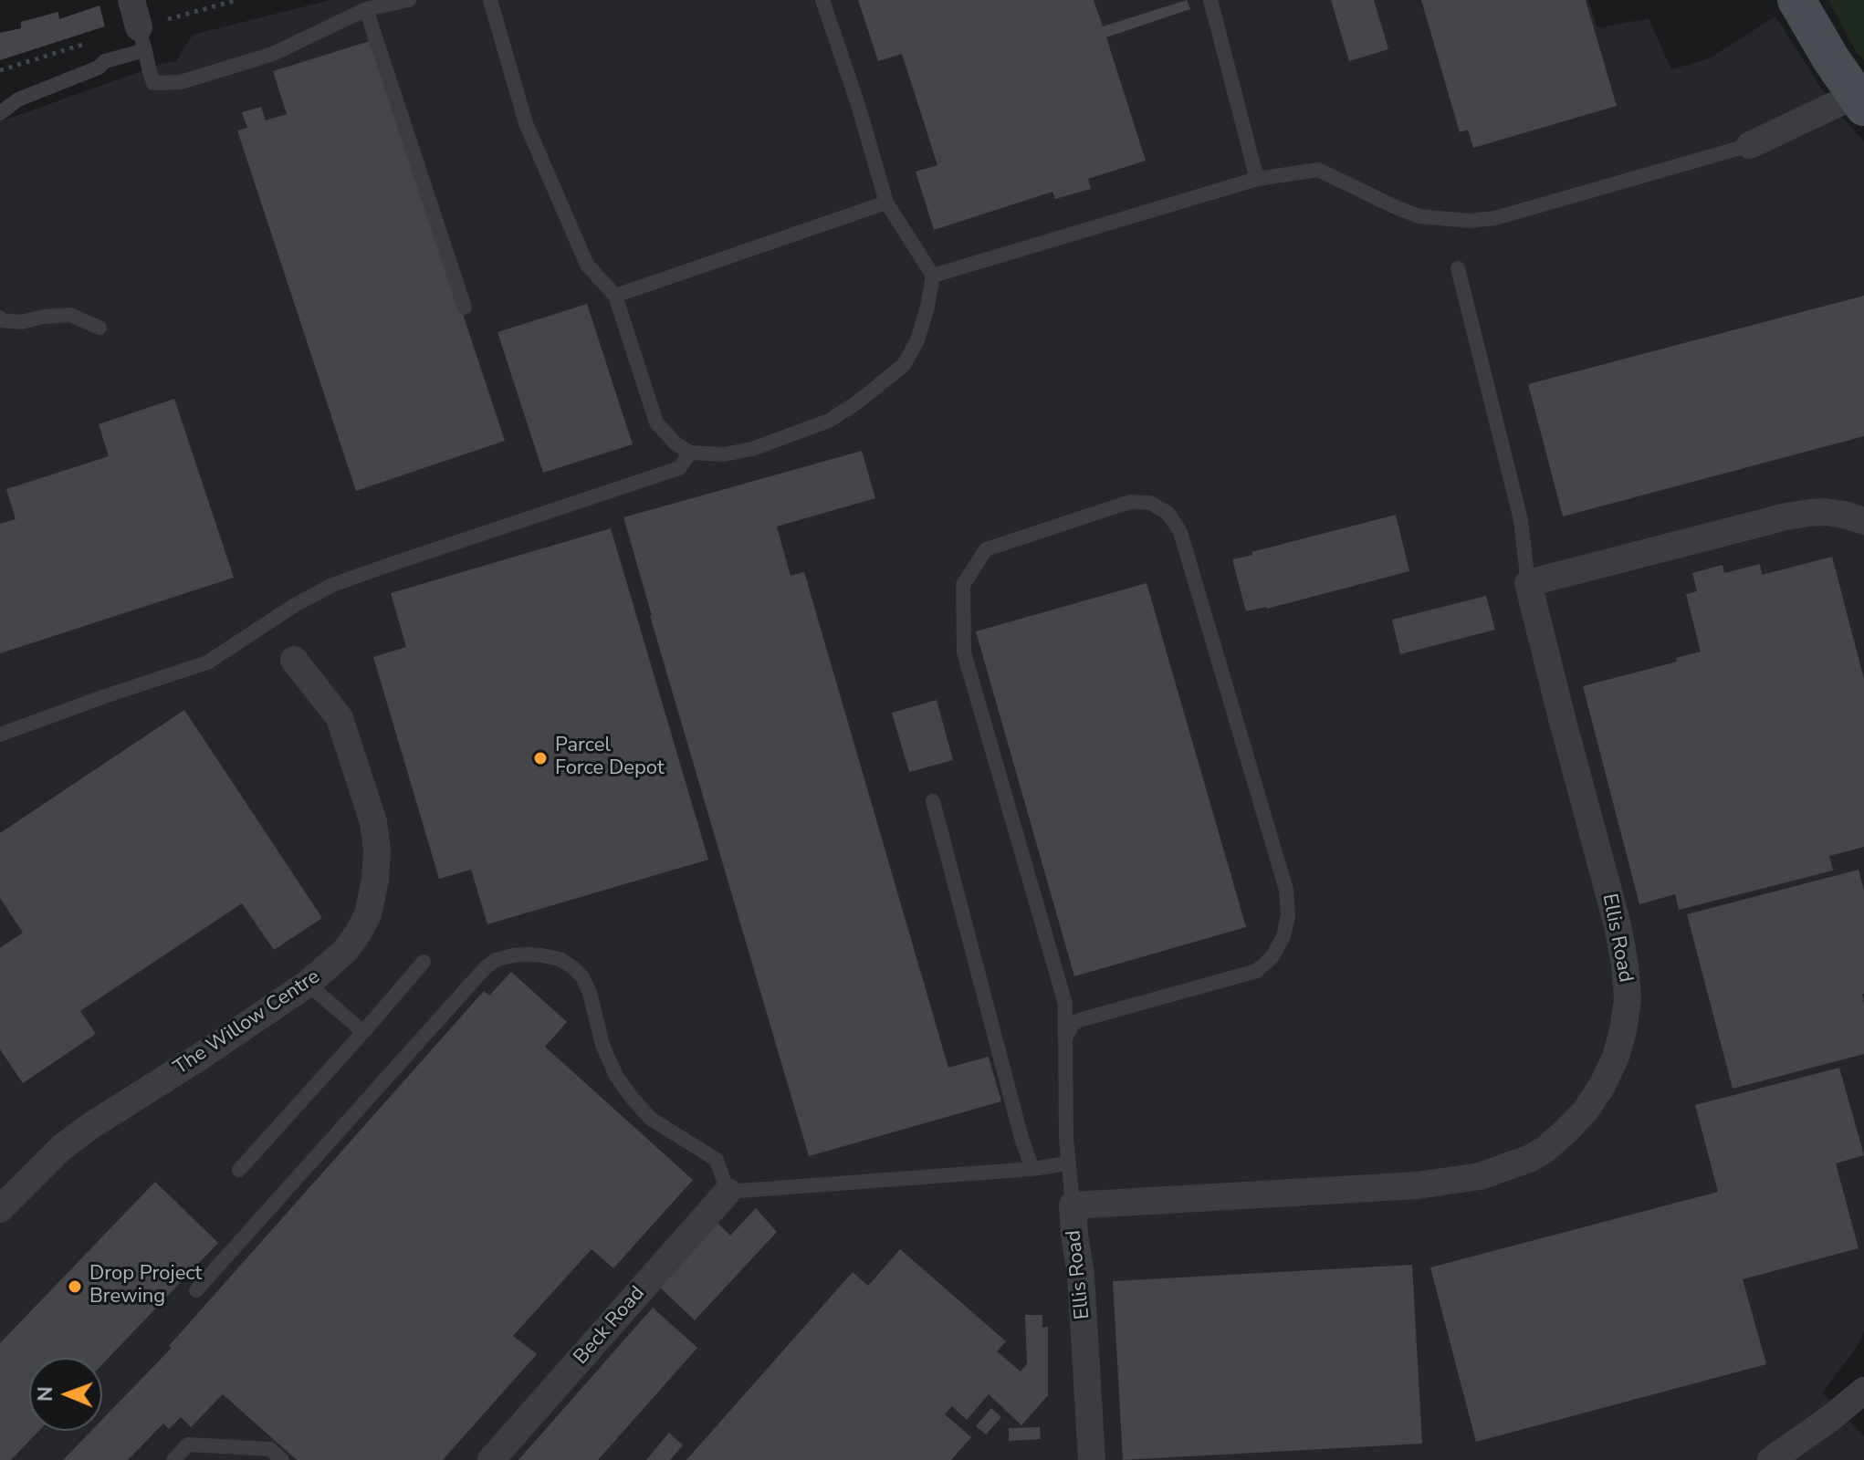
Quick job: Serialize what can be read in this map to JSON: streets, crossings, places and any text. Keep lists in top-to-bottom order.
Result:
{
  "streets": {
    "street": ["Ellis Road", "The Willow Centre", "Beck Road"]
  },
  "places": ["Parcel Force Depot", "Drop Project Brewing"],
  "north": "left"
}
